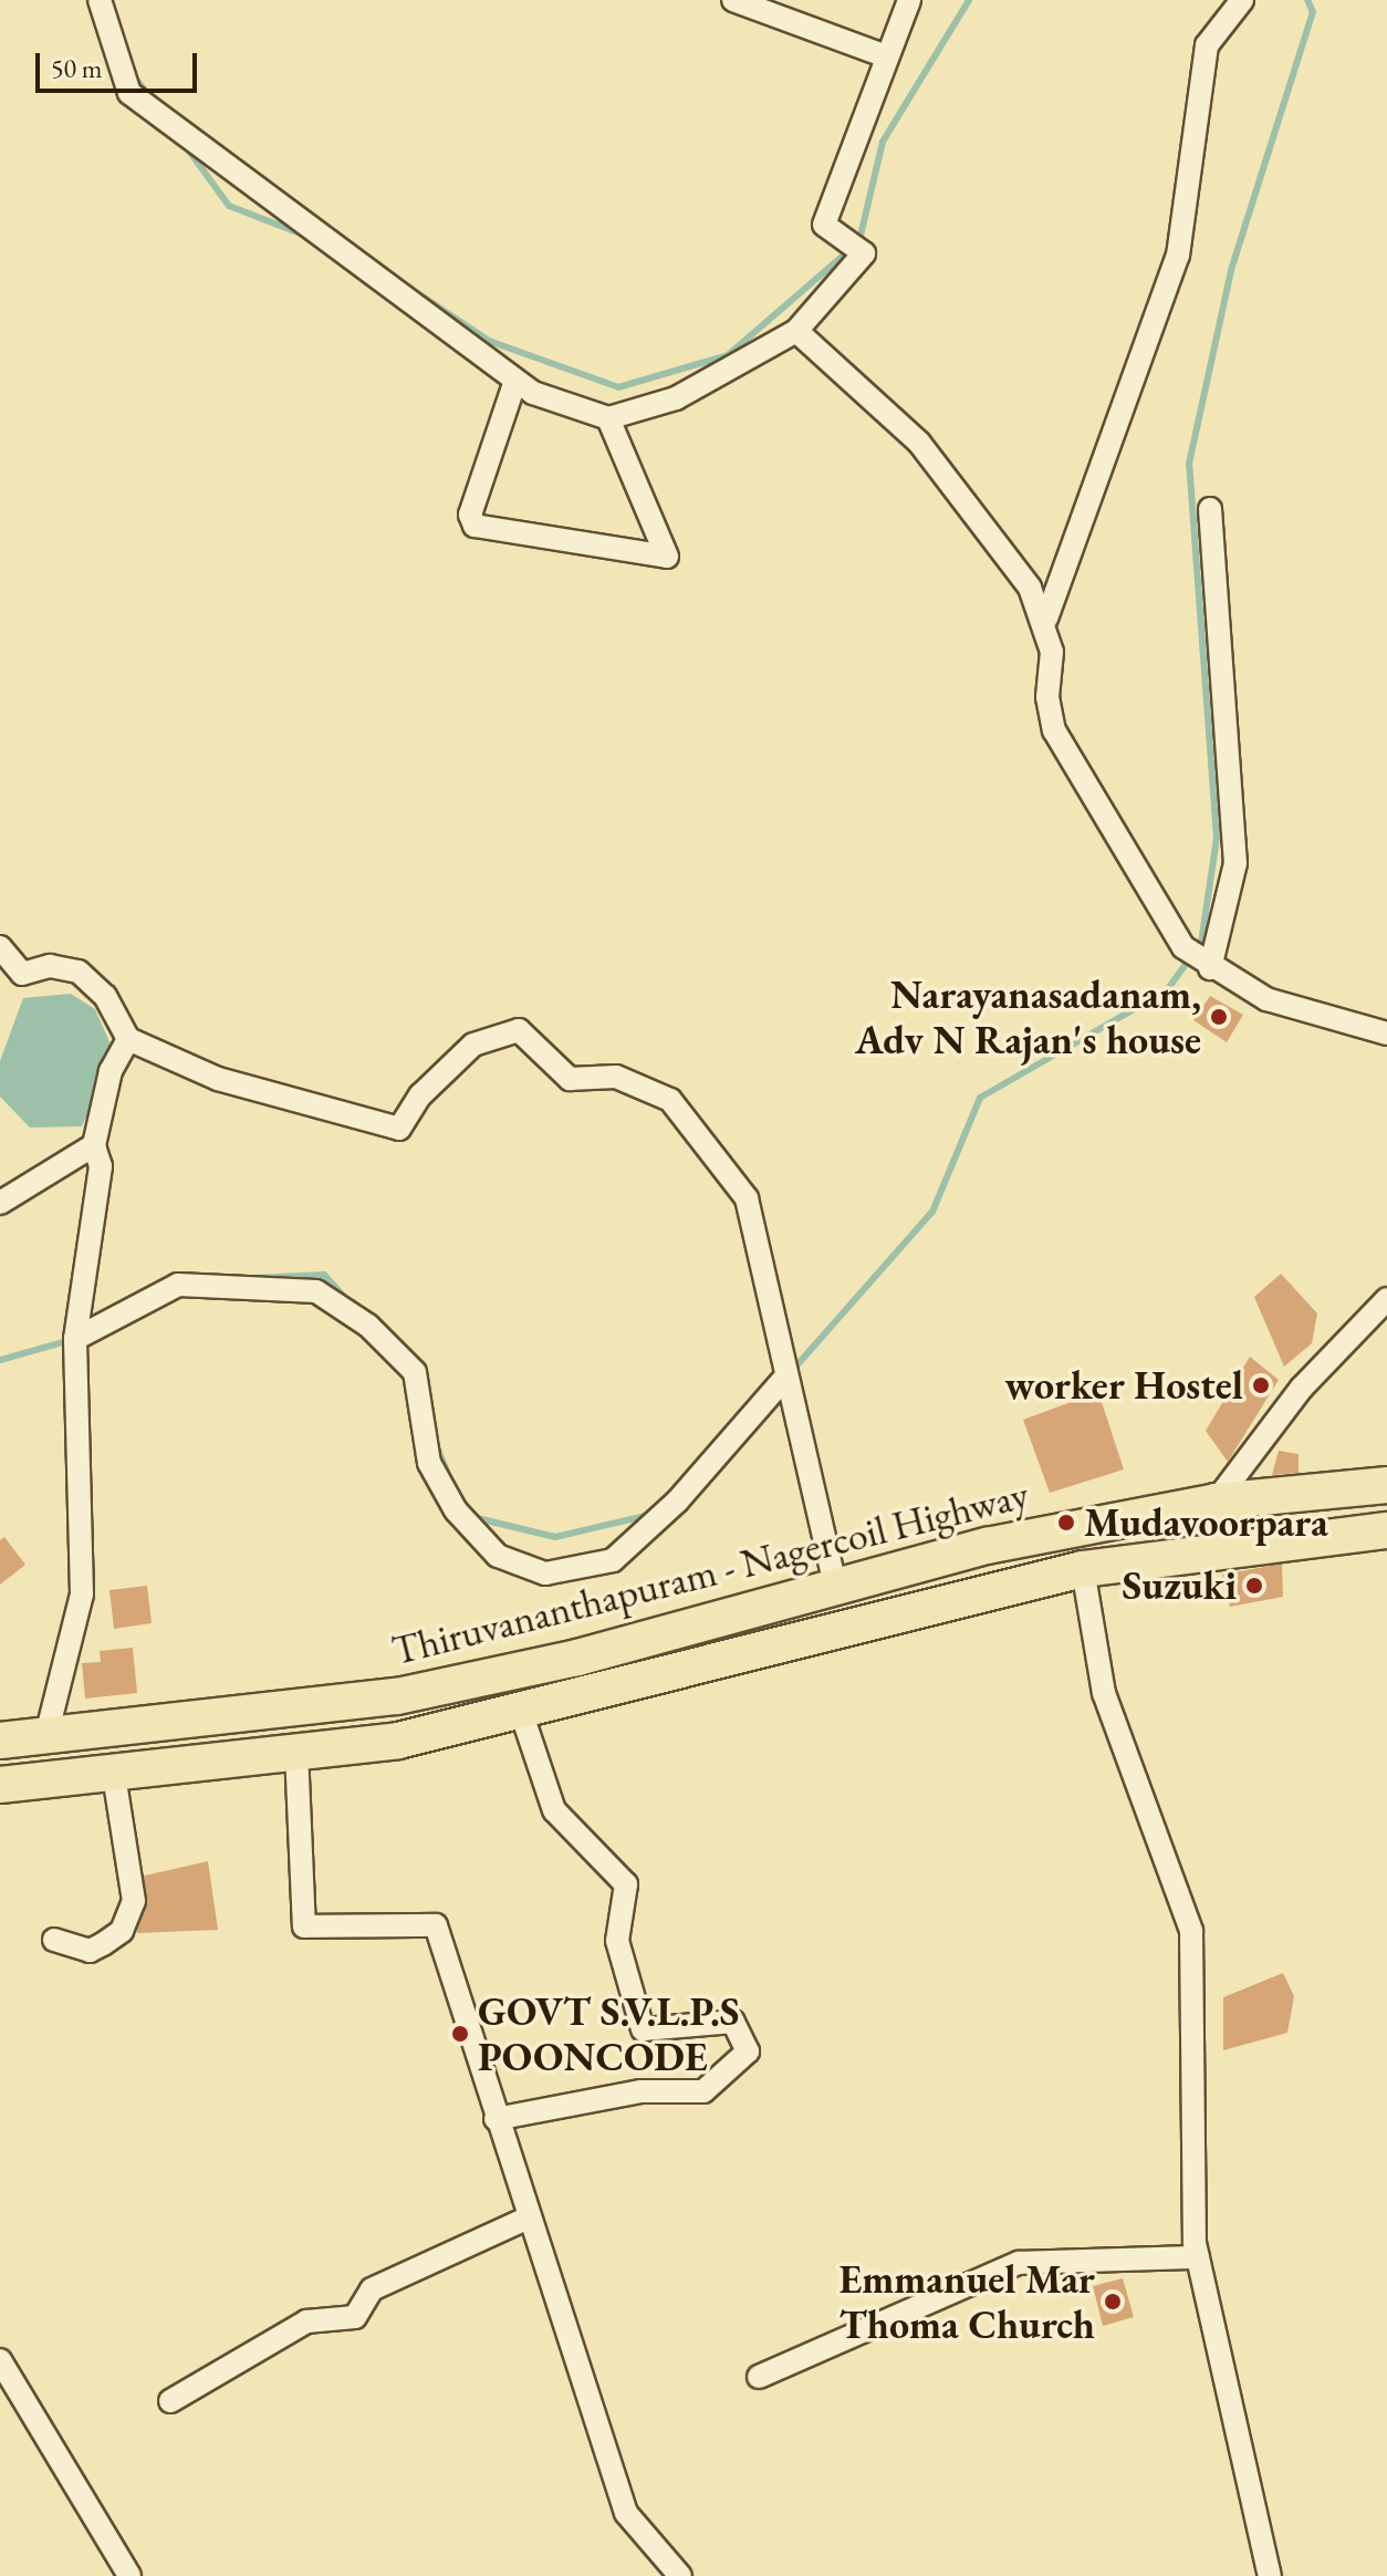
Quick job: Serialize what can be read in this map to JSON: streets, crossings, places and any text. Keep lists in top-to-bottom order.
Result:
{
  "streets": {
    "main road": ["Thiruvananthapuram - Nagercoil Highway"]
  },
  "places": [
    "Narayanasadanam, Adv N Rajan's house",
    "worker Hostel",
    "Mudavoorpara",
    "Suzuki",
    "GOVT S.V.L.P.S POONCODE",
    "Emmanuel Mar Thoma Church"
  ],
  "scale_bar": "50 m"
}
